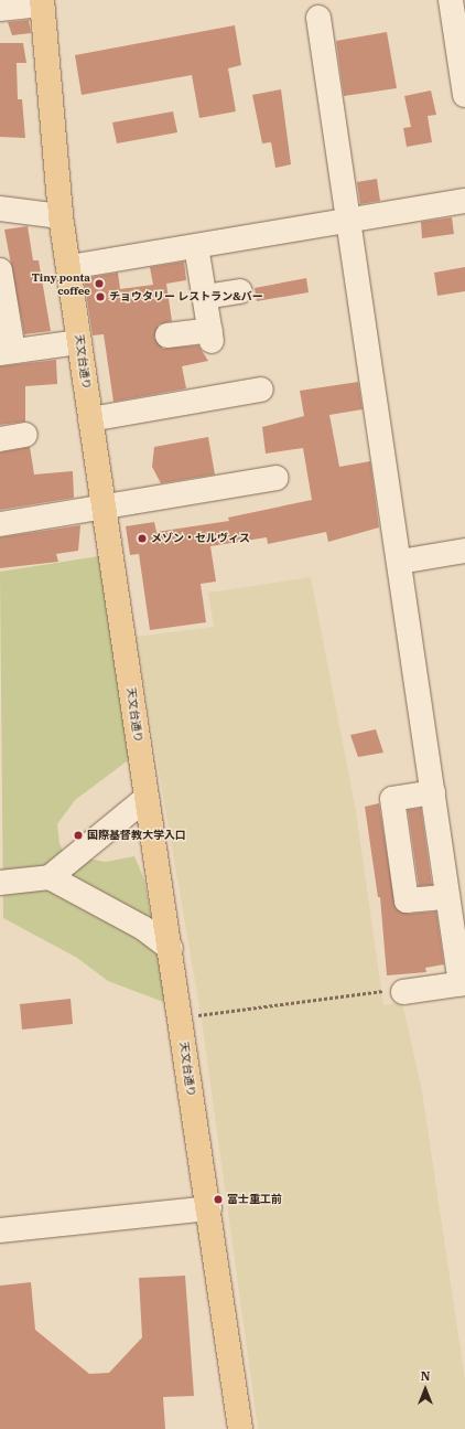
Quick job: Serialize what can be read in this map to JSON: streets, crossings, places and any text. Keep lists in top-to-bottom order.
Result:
{
  "streets": {
    "main road": ["天文台通り"]
  },
  "places": [
    "Tiny ponta coffee",
    "チョウタリー レストラン&バー",
    "メゾン・セルヴィス",
    "国際基督教大学入口",
    "富士重工前"
  ],
  "north": "top"
}
